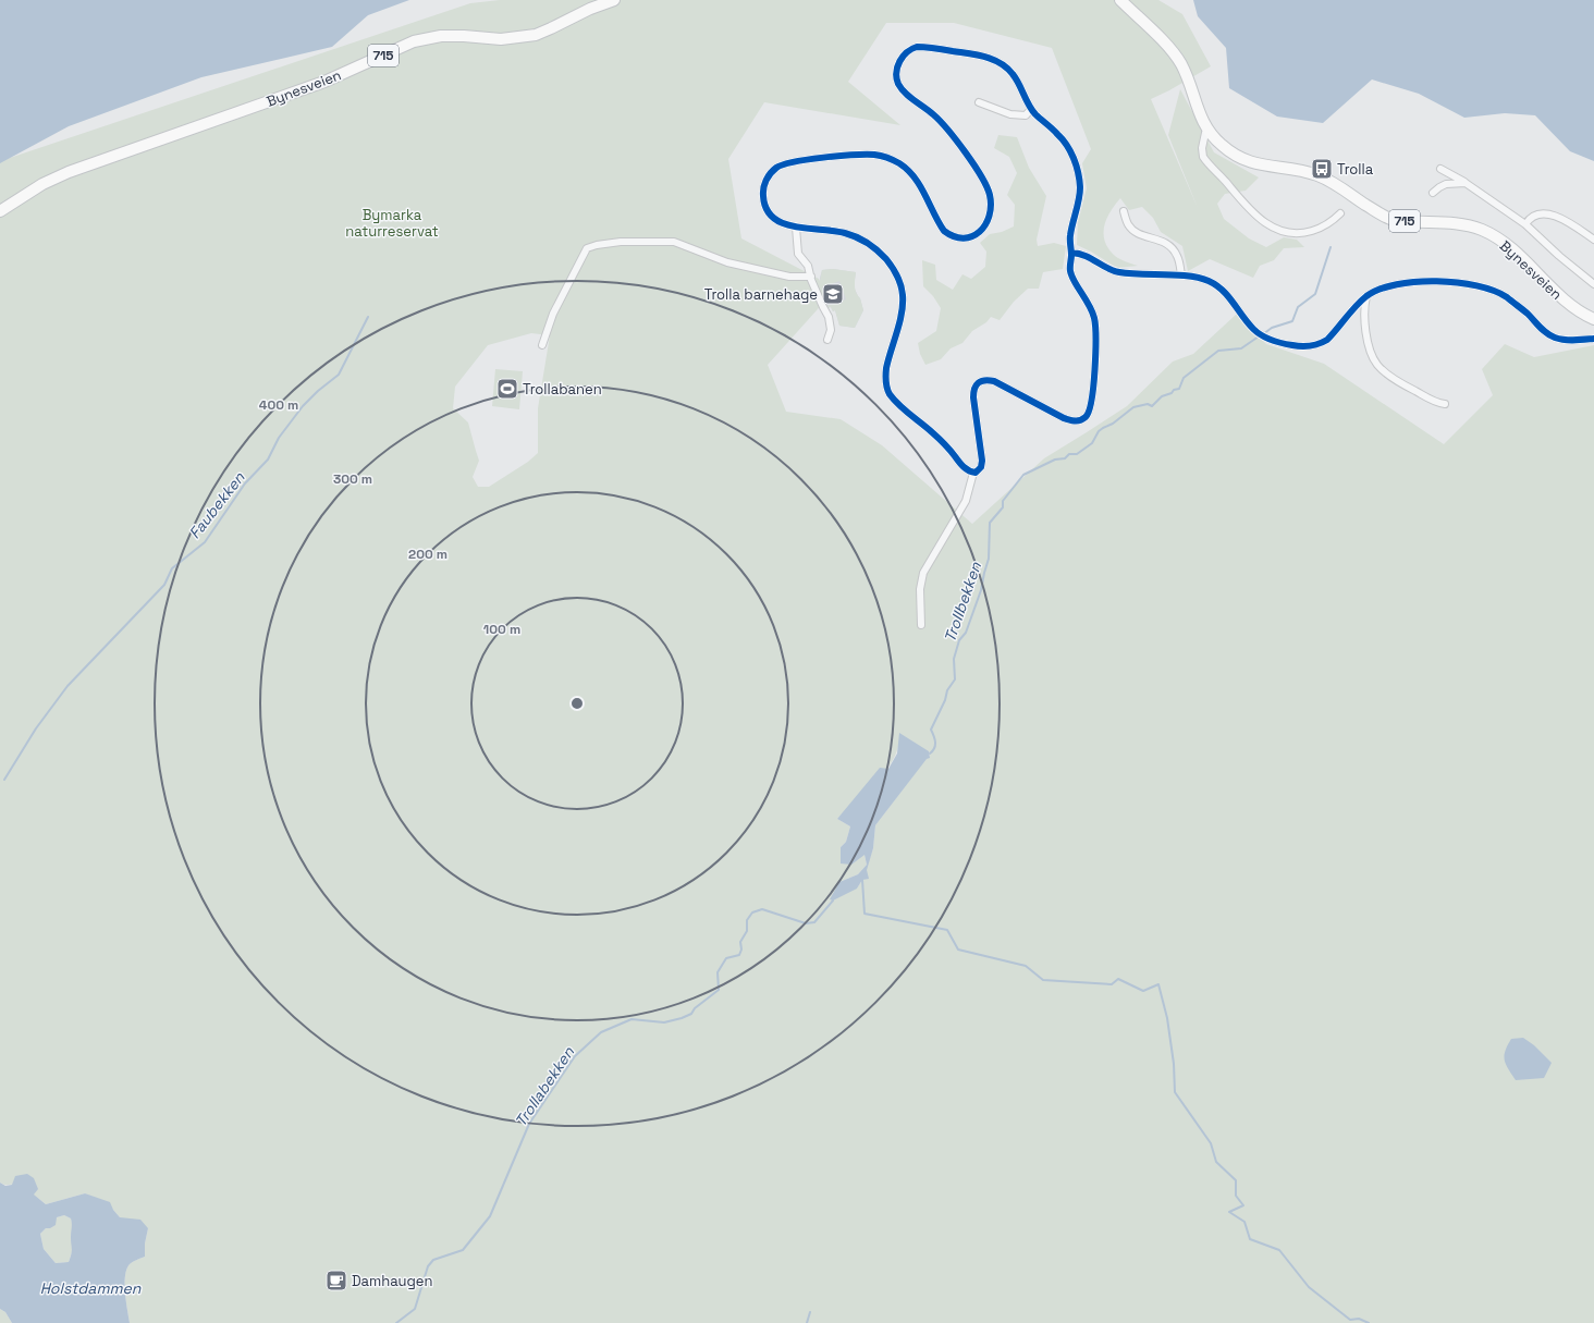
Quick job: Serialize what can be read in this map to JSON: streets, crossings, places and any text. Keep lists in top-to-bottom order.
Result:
{
  "streets": {
    "main road": ["715", "Bynesveien"]
  },
  "water": [
    "Faubekken",
    "Trollbekken",
    "Trollabekken",
    "Holstdammen"
  ],
  "parks": ["Bymarka naturreservat"],
  "places": {
    "bus stop": ["Trolla"],
    "school or university": ["Trolla barnehage"],
    "sports": ["Trollabanen"],
    "cafe": ["Damhaugen"]
  },
  "rings": [
    "400 m",
    "300 m",
    "200 m",
    "100 m"
  ]
}
